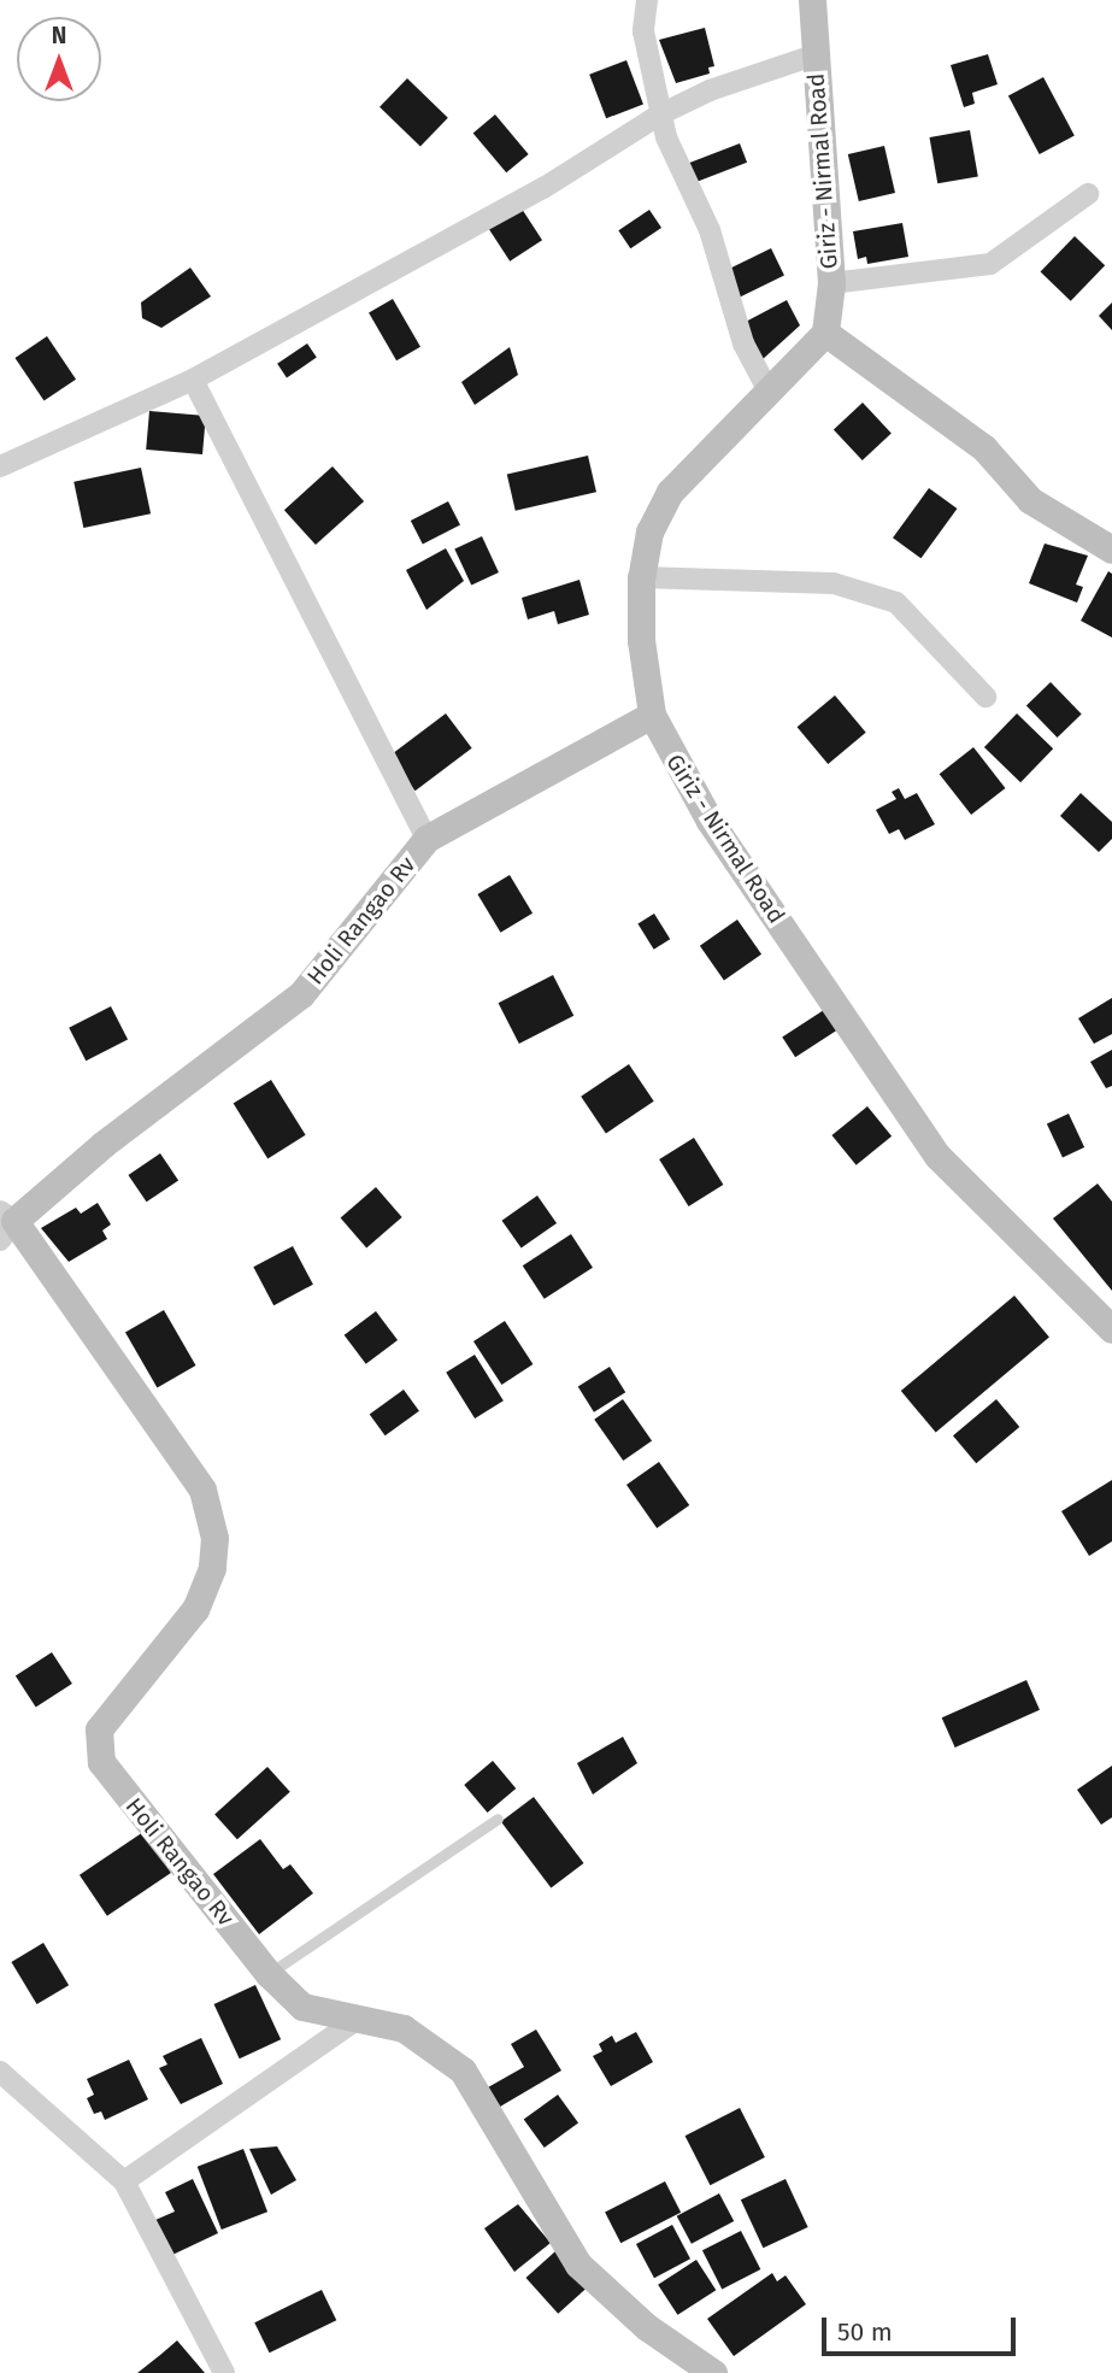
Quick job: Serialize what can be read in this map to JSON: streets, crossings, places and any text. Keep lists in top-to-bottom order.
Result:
{
  "streets": {
    "street": ["Giriz - Nirmal Road", "Holi Rangao Rv"]
  },
  "crossings": [
    ["Giriz - Nirmal Road", "Holi Rangao Rv"]
  ],
  "scale_bar": "50 m",
  "north": "top"
}
